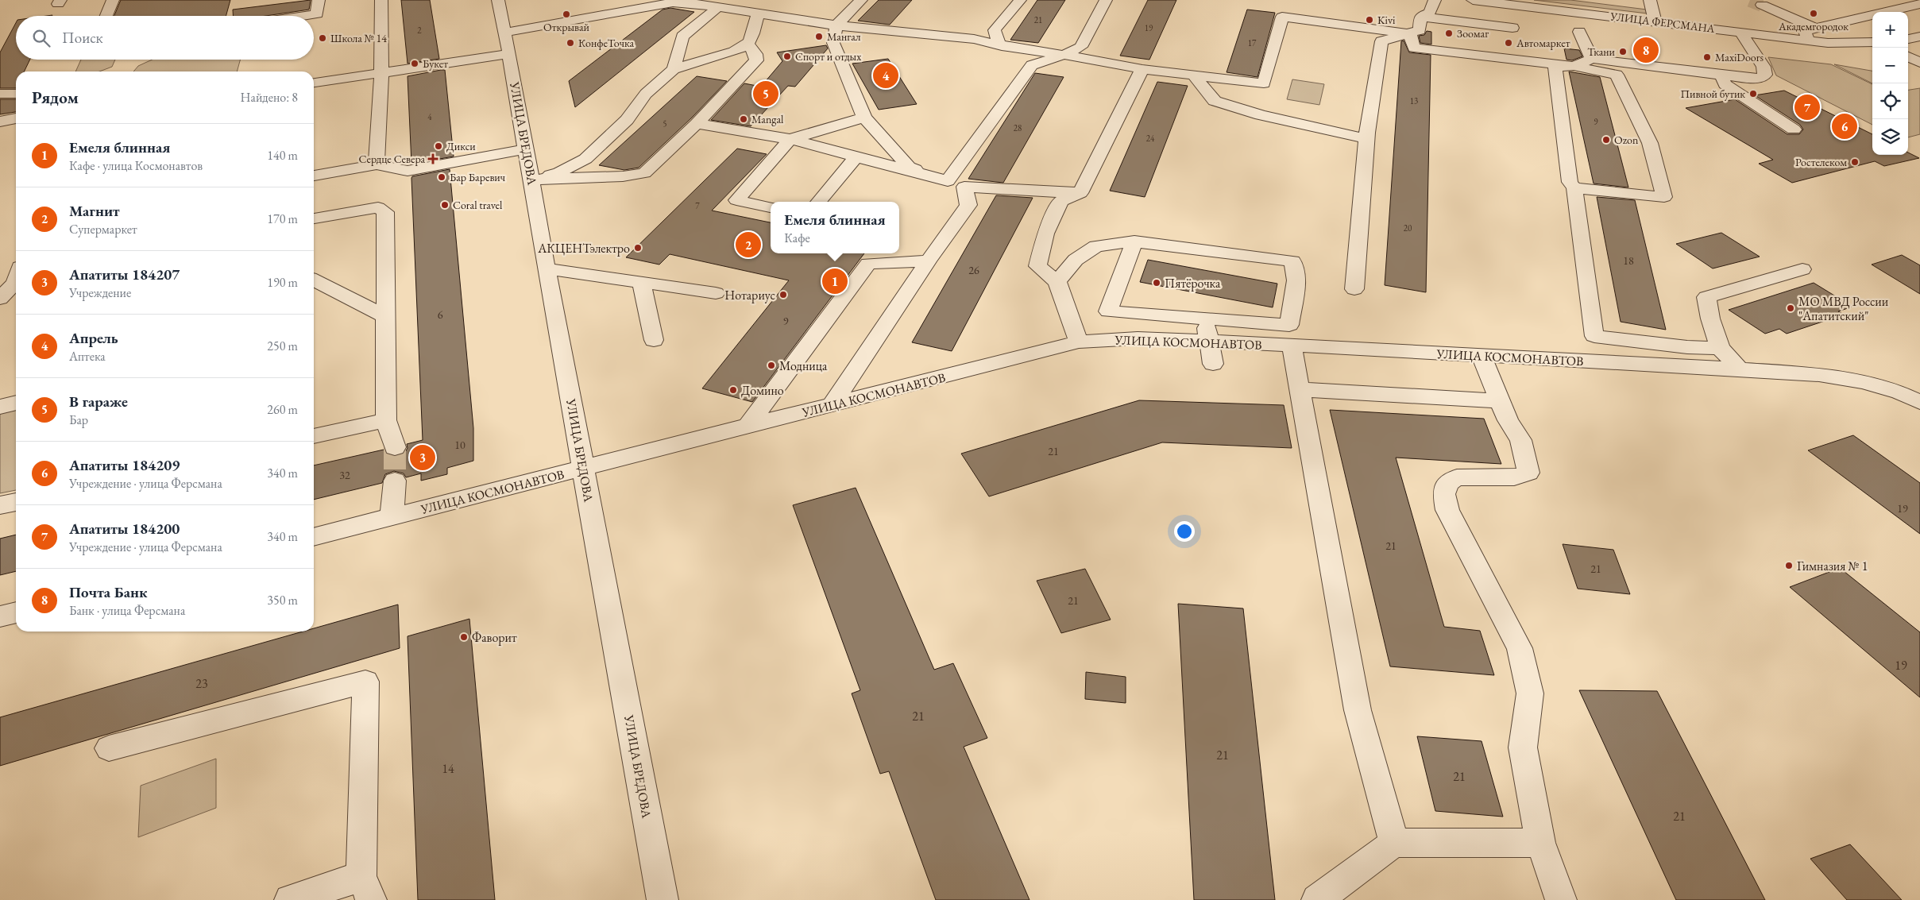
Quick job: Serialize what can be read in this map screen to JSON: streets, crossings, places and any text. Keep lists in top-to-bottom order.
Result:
{
  "streets": {
    "street": ["УЛИЦА ФЕРСМАНА", "УЛИЦА БРЕДОВА", "УЛИЦА КОСМОНАВТОВ"]
  },
  "crossings": [
    ["УЛИЦА БРЕДОВА", "УЛИЦА КОСМОНАВТОВ"]
  ],
  "places": {
    "other": [
      "Академгородок",
      "Открывай",
      "Kivi",
      "Зоомаг",
      "Мангал",
      "Школа № 14",
      "КонфеТочка",
      "Автомаркет",
      "Ткани",
      "Спорт и отдых",
      "MaxiDoors",
      "Букет",
      "Пивной бутик",
      "Mangal",
      "Ozon",
      "Дикси",
      "Ростелеком",
      "Бар Баревич",
      "Coral travel",
      "АКЦЕНТэлектро",
      "Пятёрочка",
      "Нотариус",
      "МО МВД России \"Апатитский\"",
      "Модница",
      "Домино",
      "Гимназия № 1",
      "Фаворит"
    ],
    "health": ["Сердце Севера"]
  },
  "house_numbers": [
    "21",
    "19",
    "2",
    "17",
    "13",
    "4",
    "9",
    "5",
    "28",
    "24",
    "7",
    "20",
    "18",
    "26",
    "6",
    "9",
    "10",
    "21",
    "32",
    "19",
    "21",
    "21",
    "21",
    "19",
    "23",
    "21",
    "21",
    "14",
    "21",
    "21"
  ],
  "page": {
    "map_buttons": ["+", "−"],
    "search": "Поиск",
    "pins": [
      "8",
      "4",
      "5",
      "7",
      "6",
      "2",
      "1",
      "3"
    ],
    "heading": ["Рядом", "Найдено: 8"],
    "list": [
      {
        "mark": "1",
        "name": "Емеля блинная",
        "note": "Кафе · улица Космонавтов",
        "value": "140 m"
      },
      {
        "mark": "2",
        "name": "Магнит",
        "note": "Супермаркет",
        "value": "170 m"
      },
      {
        "mark": "3",
        "name": "Апатиты 184207",
        "note": "Учреждение",
        "value": "190 m"
      },
      {
        "mark": "4",
        "name": "Апрель",
        "note": "Аптека",
        "value": "250 m"
      },
      {
        "mark": "5",
        "name": "В гараже",
        "note": "Бар",
        "value": "260 m"
      },
      {
        "mark": "6",
        "name": "Апатиты 184209",
        "note": "Учреждение · улица Ферсмана",
        "value": "340 m"
      },
      {
        "mark": "7",
        "name": "Апатиты 184200",
        "note": "Учреждение · улица Ферсмана",
        "value": "340 m"
      },
      {
        "mark": "8",
        "name": "Почта Банк",
        "note": "Банк · улица Ферсмана",
        "value": "350 m"
      }
    ],
    "popup": ["Емеля блинная", "Кафе"]
  }
}
